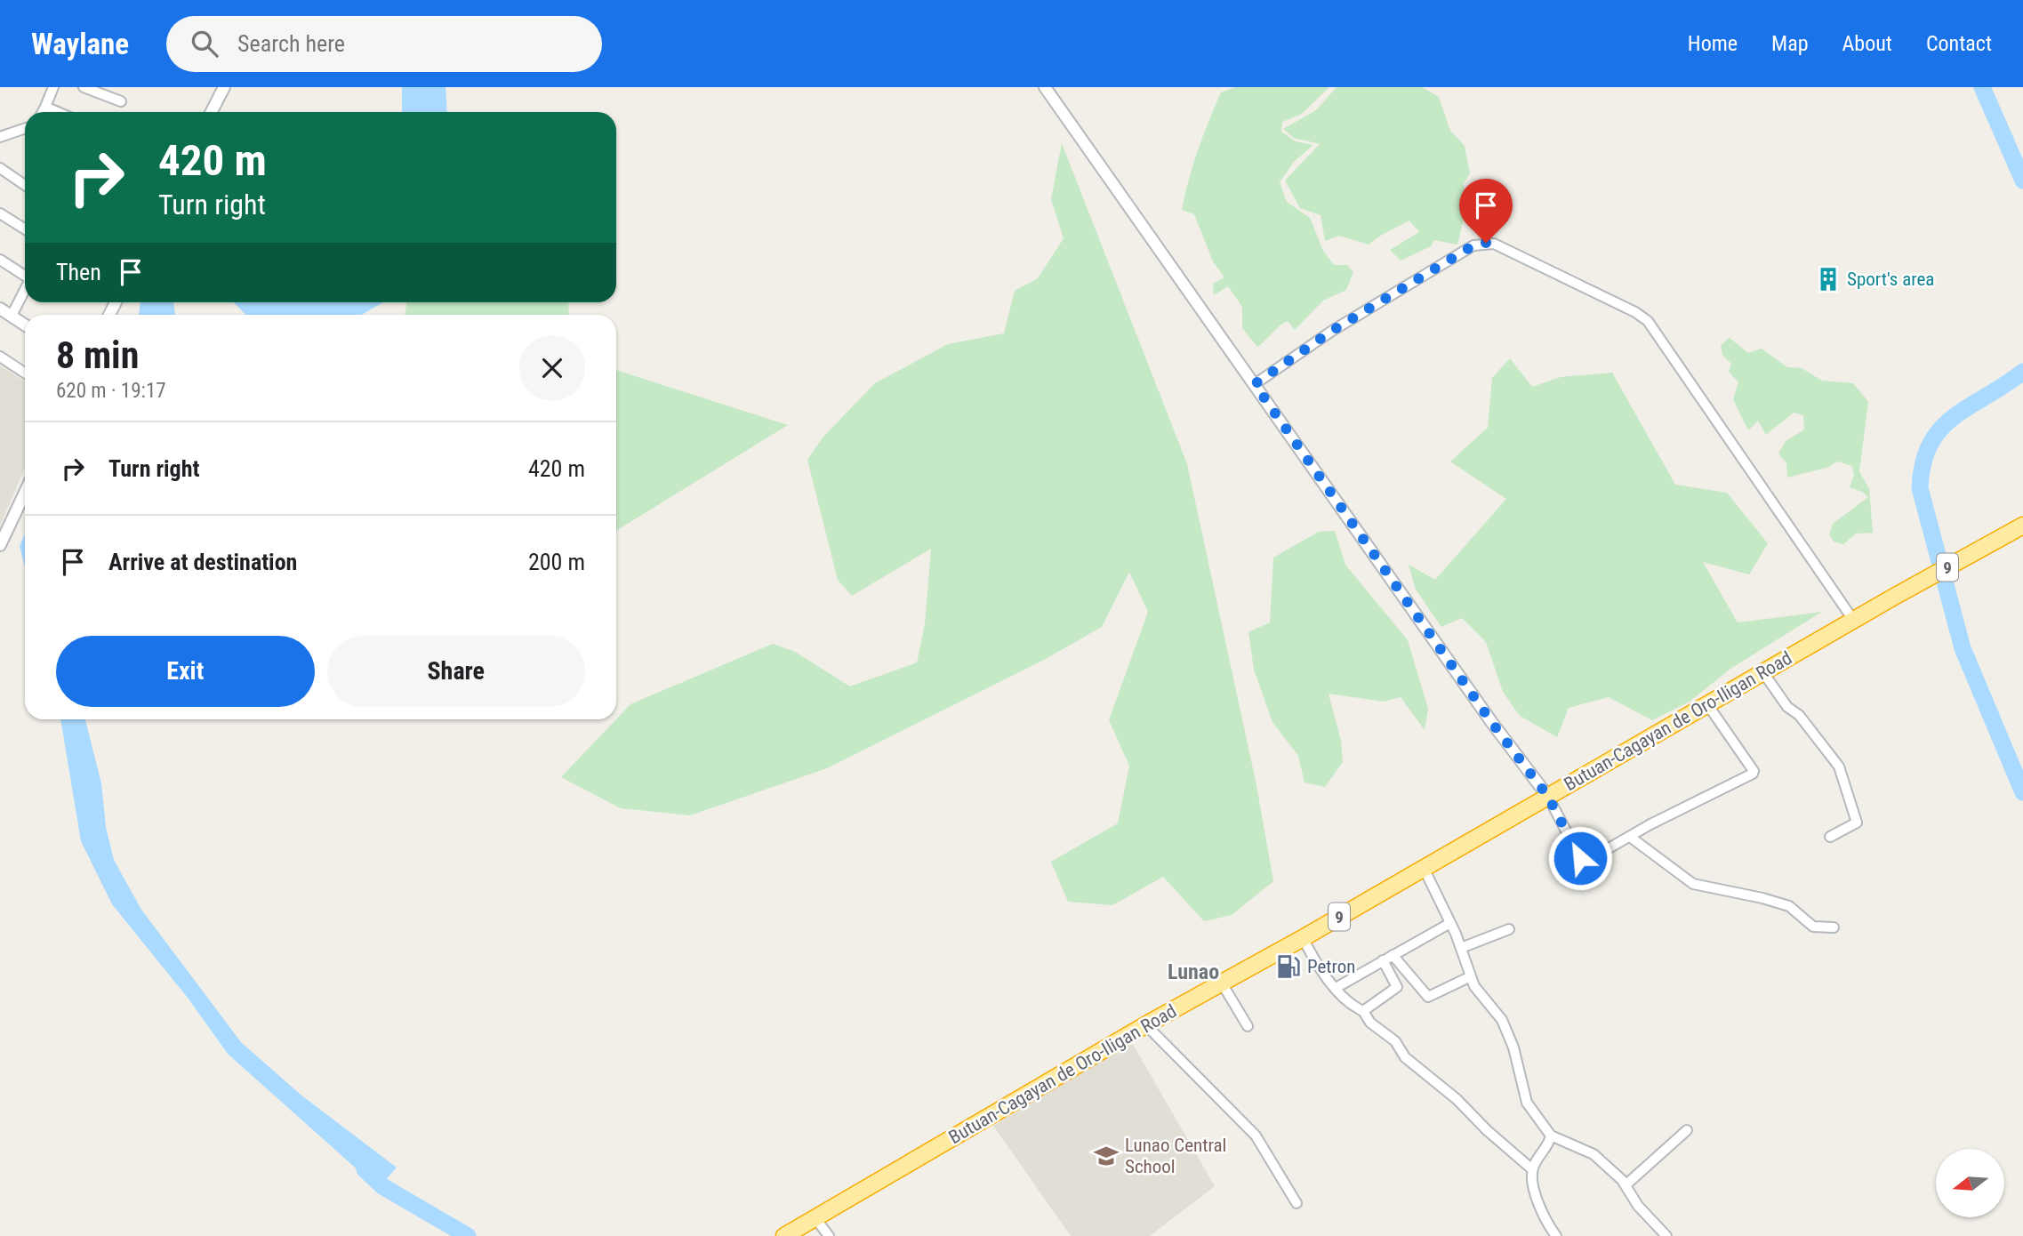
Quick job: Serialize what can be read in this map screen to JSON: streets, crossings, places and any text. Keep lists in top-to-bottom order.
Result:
{
  "streets": {
    "highway": ["9", "Butuan-Cagayan de Oro-Iligan Road"]
  },
  "districts": ["Lunao"],
  "places": {
    "building": ["Sport's area"],
    "fuel station": ["Petron"],
    "school or university": ["Lunao Central School"]
  },
  "north": "left",
  "page": {
    "header": "Waylane",
    "search": "Search here",
    "nav": [
      "Home",
      "Map",
      "About",
      "Contact"
    ],
    "turn": ["420 m", "Turn right"],
    "then": "Then",
    "heading": ["8 min", "620 m · 19:17"],
    "list": [
      {
        "name": "Turn right",
        "value": "420 m"
      },
      {
        "name": "Arrive at destination",
        "value": "200 m"
      }
    ],
    "buttons": ["Exit", "Share"]
  }
}
